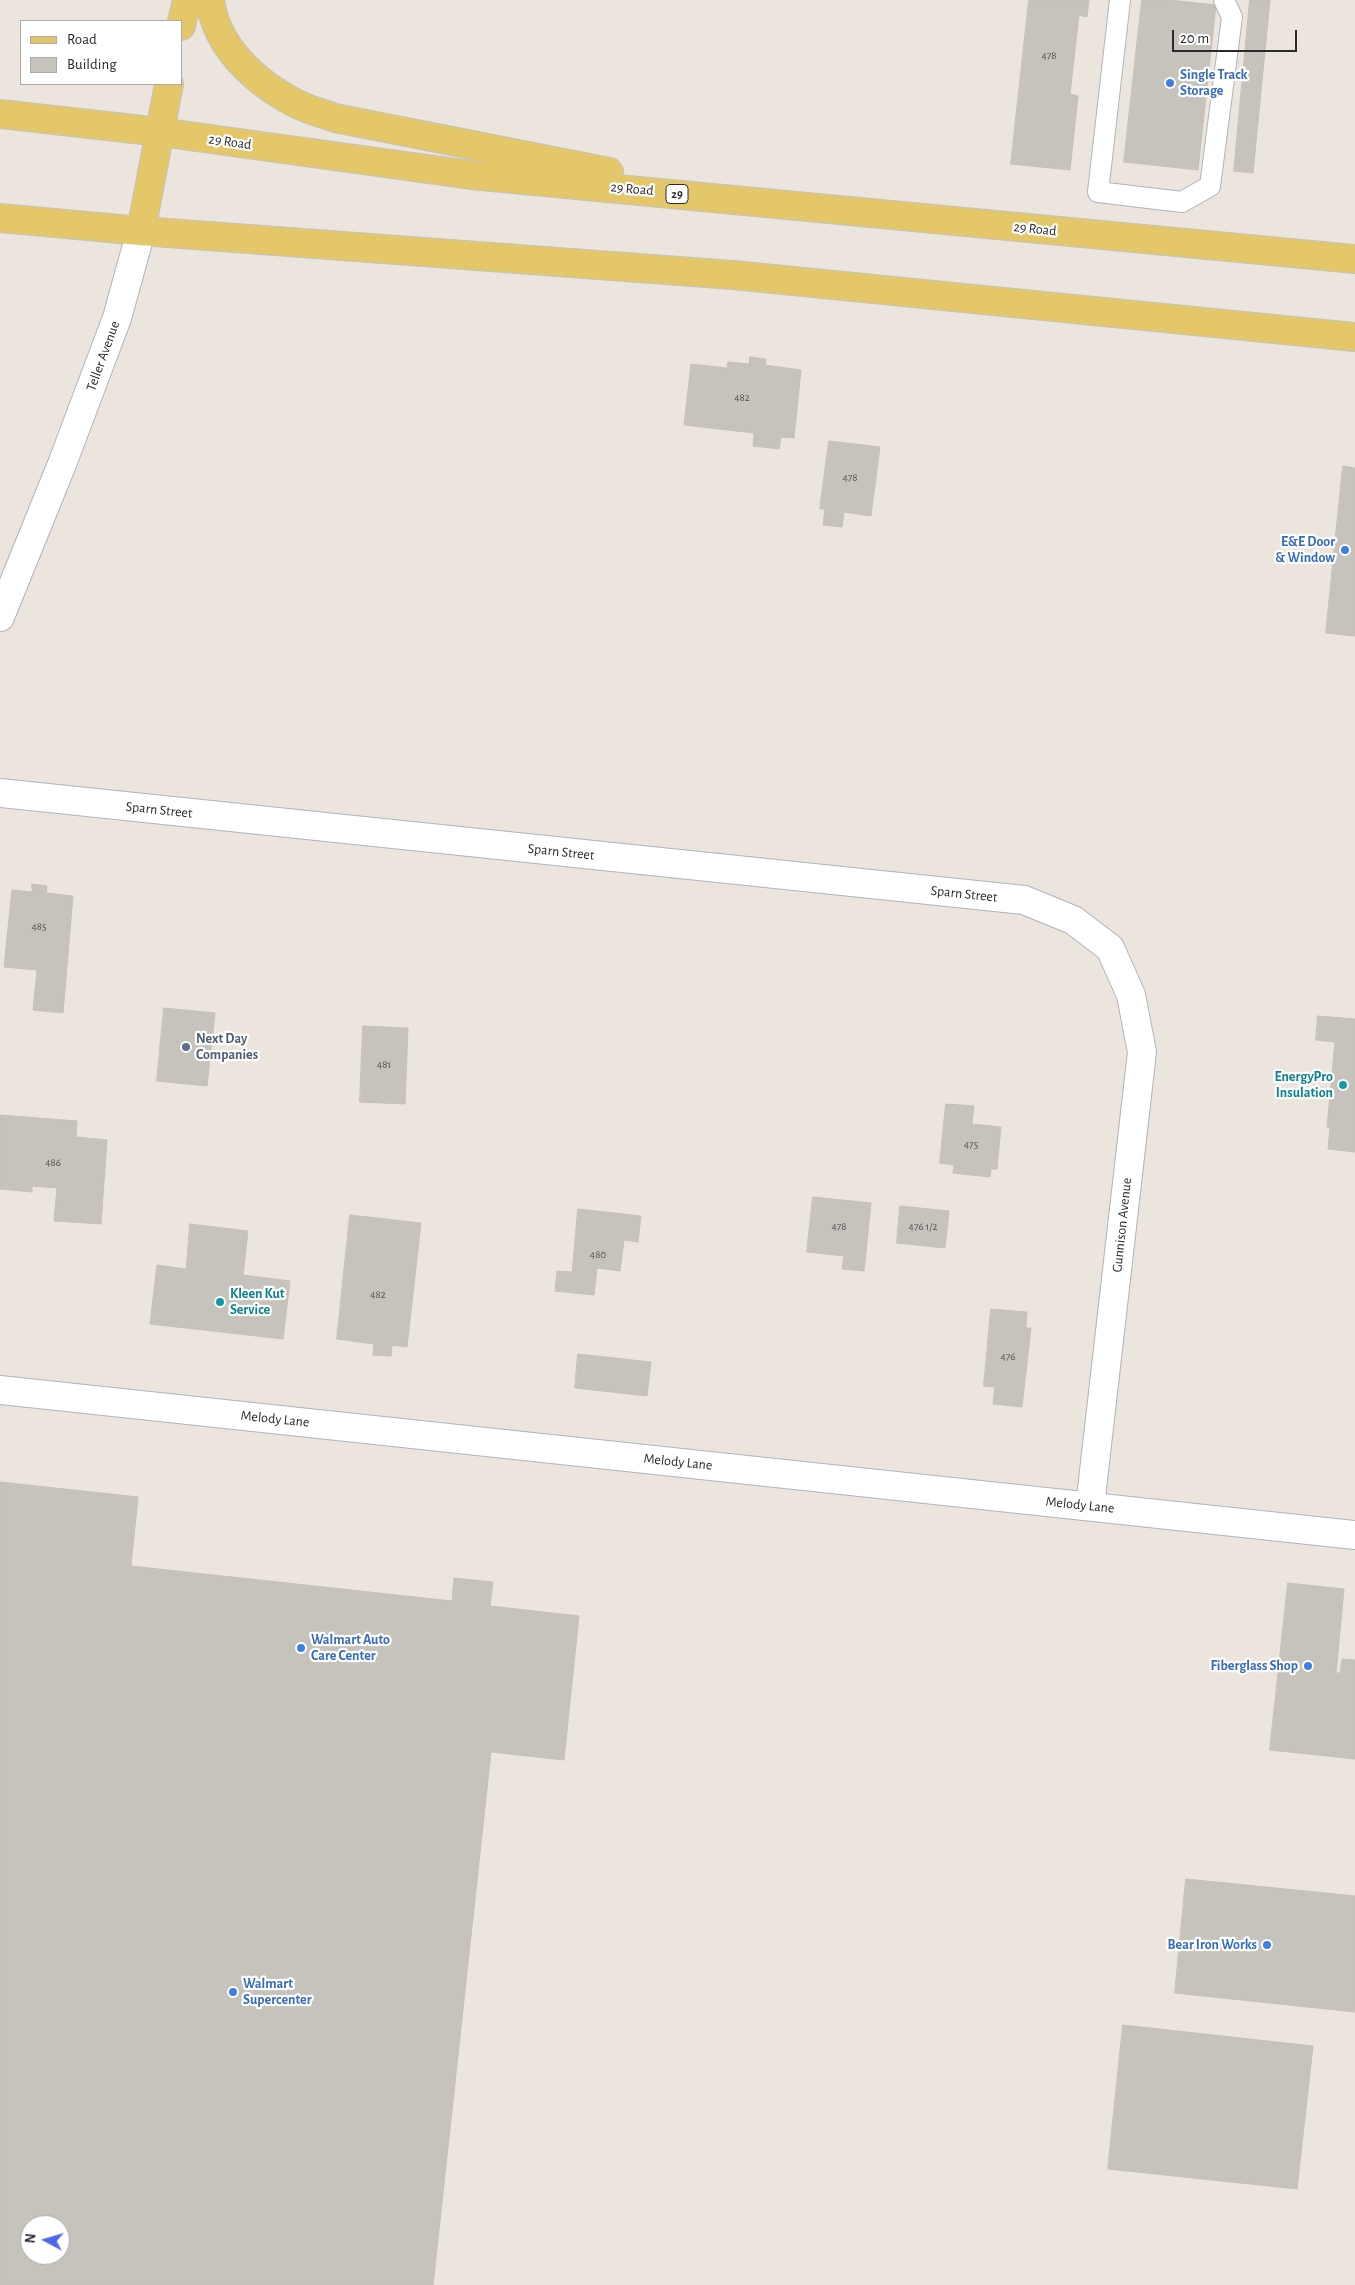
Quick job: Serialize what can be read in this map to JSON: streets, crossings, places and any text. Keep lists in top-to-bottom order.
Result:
{
  "streets": {
    "main road": ["29 Road", "29", "Teller Avenue"],
    "street": ["Sparn Street", "Gunnison Avenue", "Melody Lane"]
  },
  "crossings": [
    ["29 Road", "Teller Avenue"],
    ["Sparn Street", "Gunnison Avenue"],
    ["Gunnison Avenue", "Melody Lane"]
  ],
  "places": [
    "Single Track Storage",
    "E&E Door & Window",
    "Next Day Companies",
    "EnergyPro Insulation",
    "Kleen Kut Service",
    "Walmart Auto Care Center",
    "Fiberglass Shop",
    "Bear Iron Works",
    "Walmart Supercenter"
  ],
  "house_numbers": [
    "478",
    "482",
    "478",
    "485",
    "481",
    "475",
    "486",
    "478",
    "476 1/2",
    "480",
    "482",
    "476"
  ],
  "legend": ["Road", "Building"],
  "scale_bar": "20 m",
  "north": "left"
}
